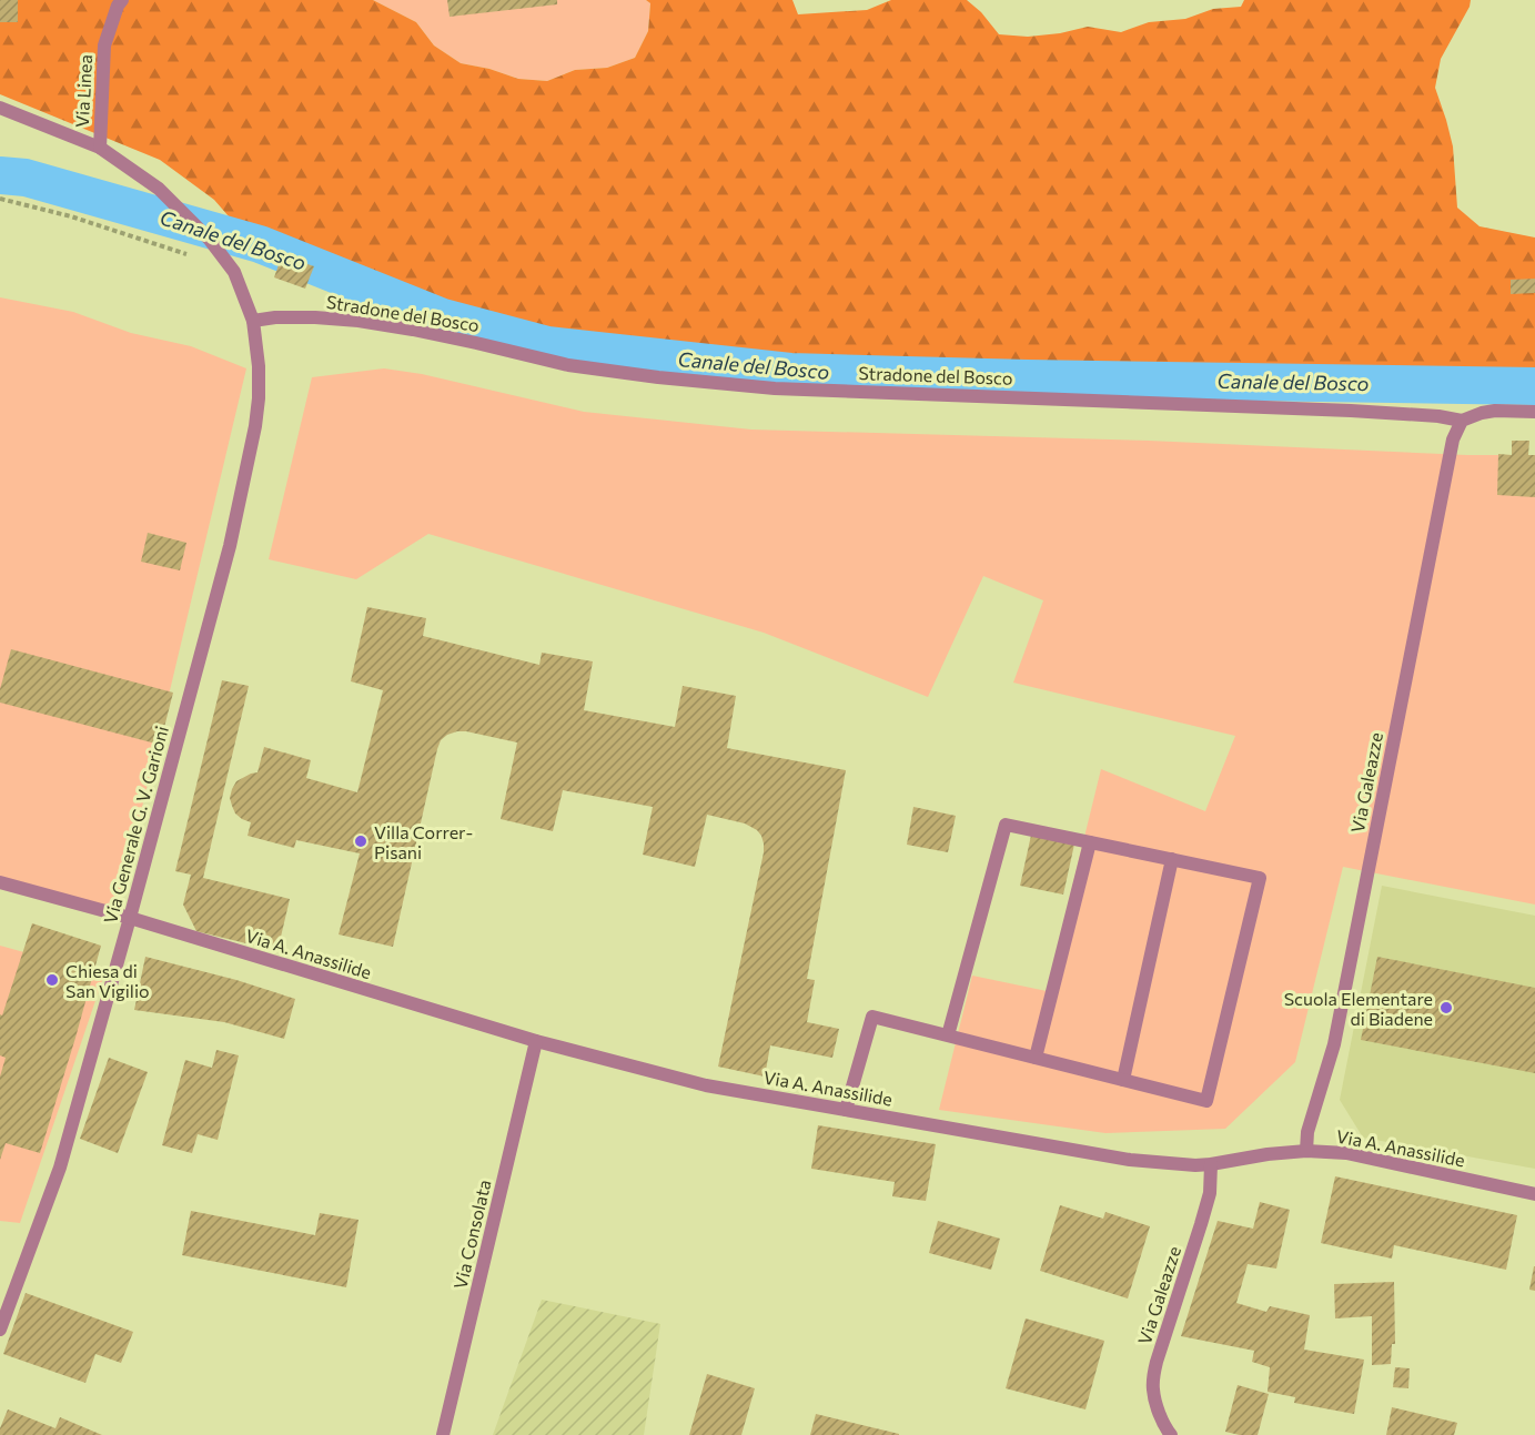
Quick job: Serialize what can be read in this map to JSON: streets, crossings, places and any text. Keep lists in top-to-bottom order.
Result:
{
  "streets": {
    "street": [
      "Via Linea",
      "Stradone del Bosco",
      "Via Galeazze",
      "Via Generale G. V. Garioni",
      "Via A. Anassilide",
      "Via Consolata"
    ]
  },
  "crossings": [
    ["Via Linea", "Via Generale G. V. Garioni"],
    ["Stradone del Bosco", "Via Galeazze"],
    ["Stradone del Bosco", "Via Generale G. V. Garioni"],
    ["Via Galeazze", "Via A. Anassilide"],
    ["Via Generale G. V. Garioni", "Via A. Anassilide"],
    ["Via A. Anassilide", "Via Consolata"]
  ],
  "water": ["Canale del Bosco"],
  "places": ["Villa Correr- Pisani", "Chiesa di San Vigilio", "Scuola Elementare di Biadene"]
}
